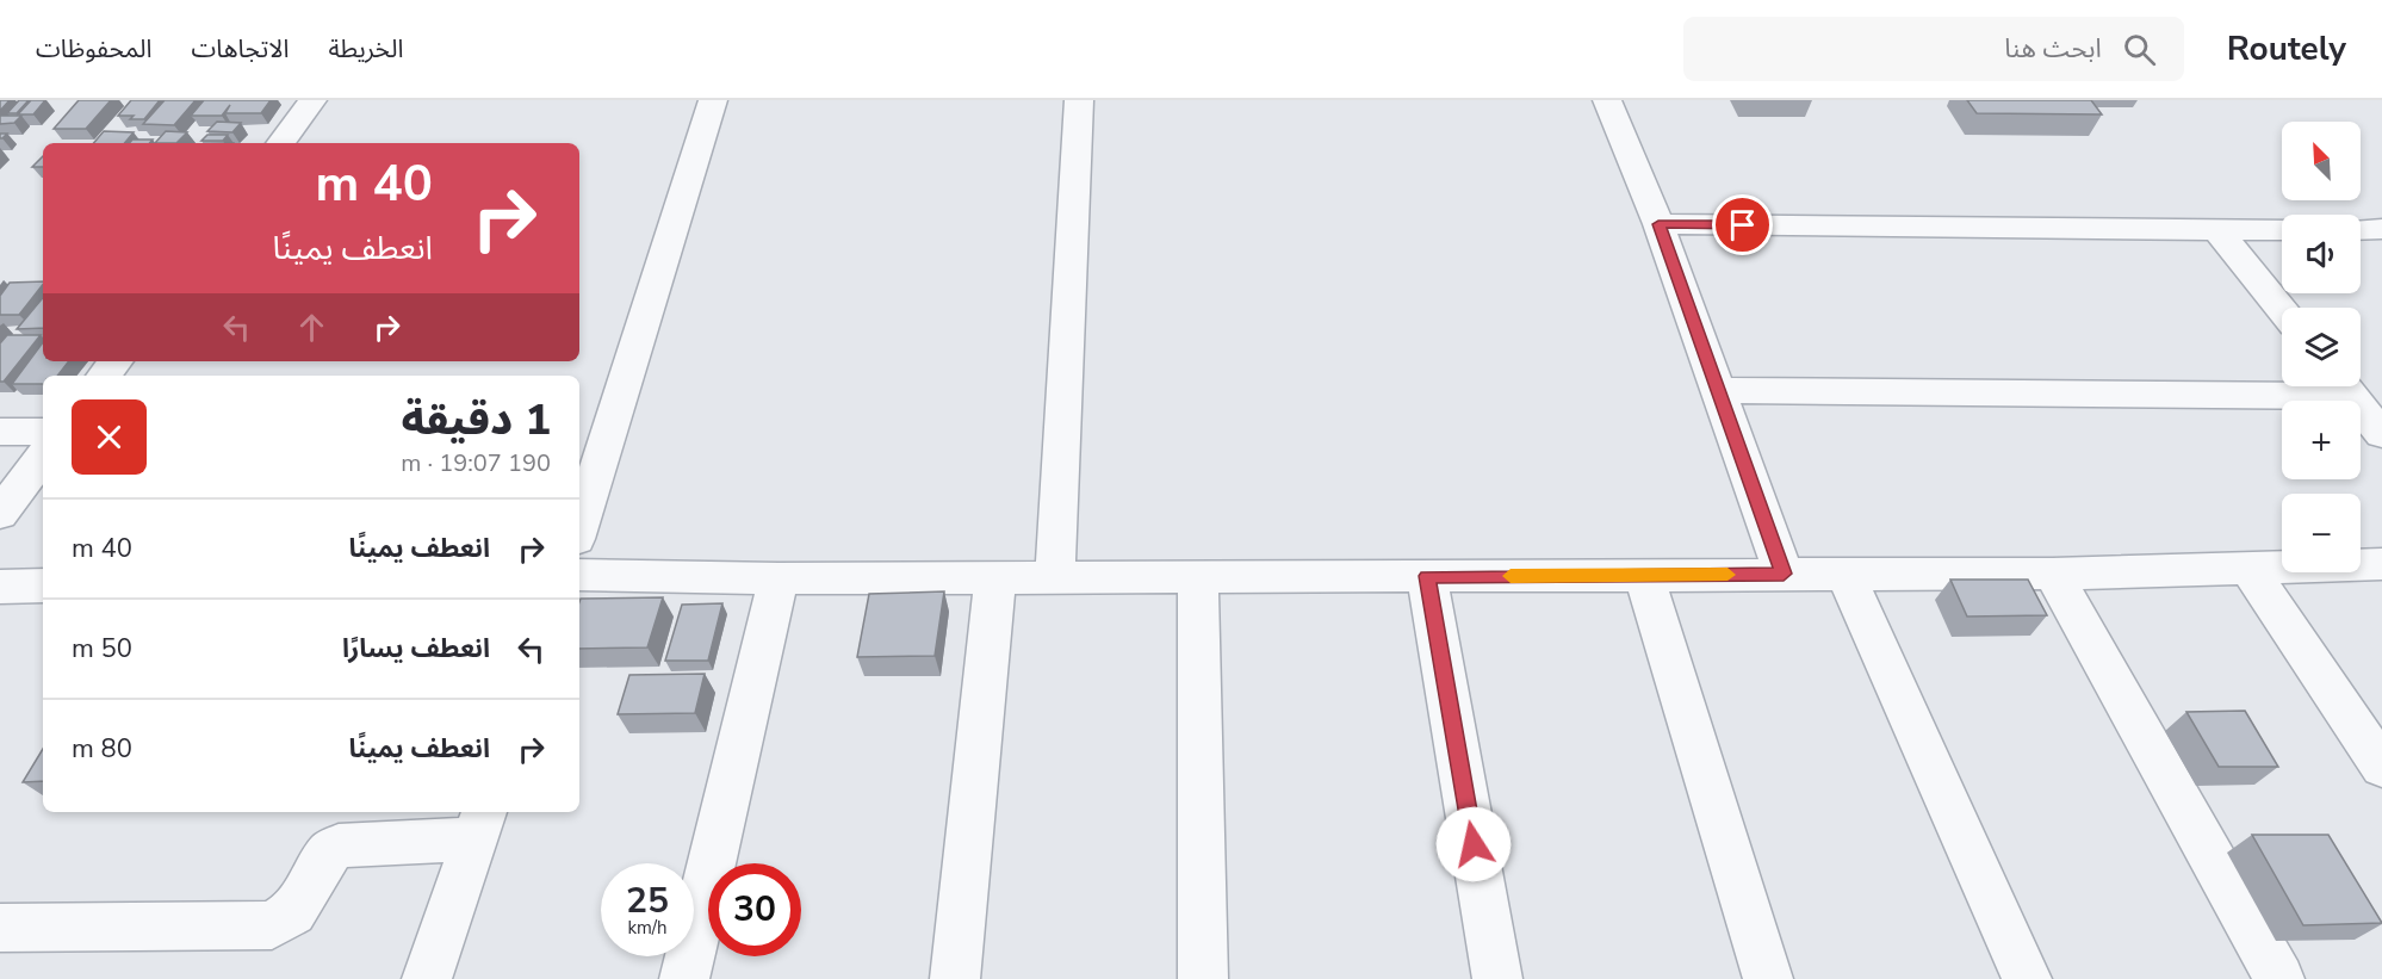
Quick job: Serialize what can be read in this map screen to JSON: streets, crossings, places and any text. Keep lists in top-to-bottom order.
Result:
{
  "north": "top left",
  "page": {
    "header": "Routely",
    "search": "ابحث هنا",
    "nav": ["الخريطة", "الاتجاهات", "المحفوظات"],
    "map_buttons": ["+", "−"],
    "turn": ["40 m", "انعطف يمينًا"],
    "heading": ["1 دقيقة", "190 m · 19:07"],
    "list": [
      {
        "name": "انعطف يمينًا",
        "value": "40 m"
      },
      {
        "name": "انعطف يسارًا",
        "value": "50 m"
      },
      {
        "name": "انعطف يمينًا",
        "value": "80 m"
      }
    ],
    "speed": "25 km/h",
    "limit": "30"
  }
}
